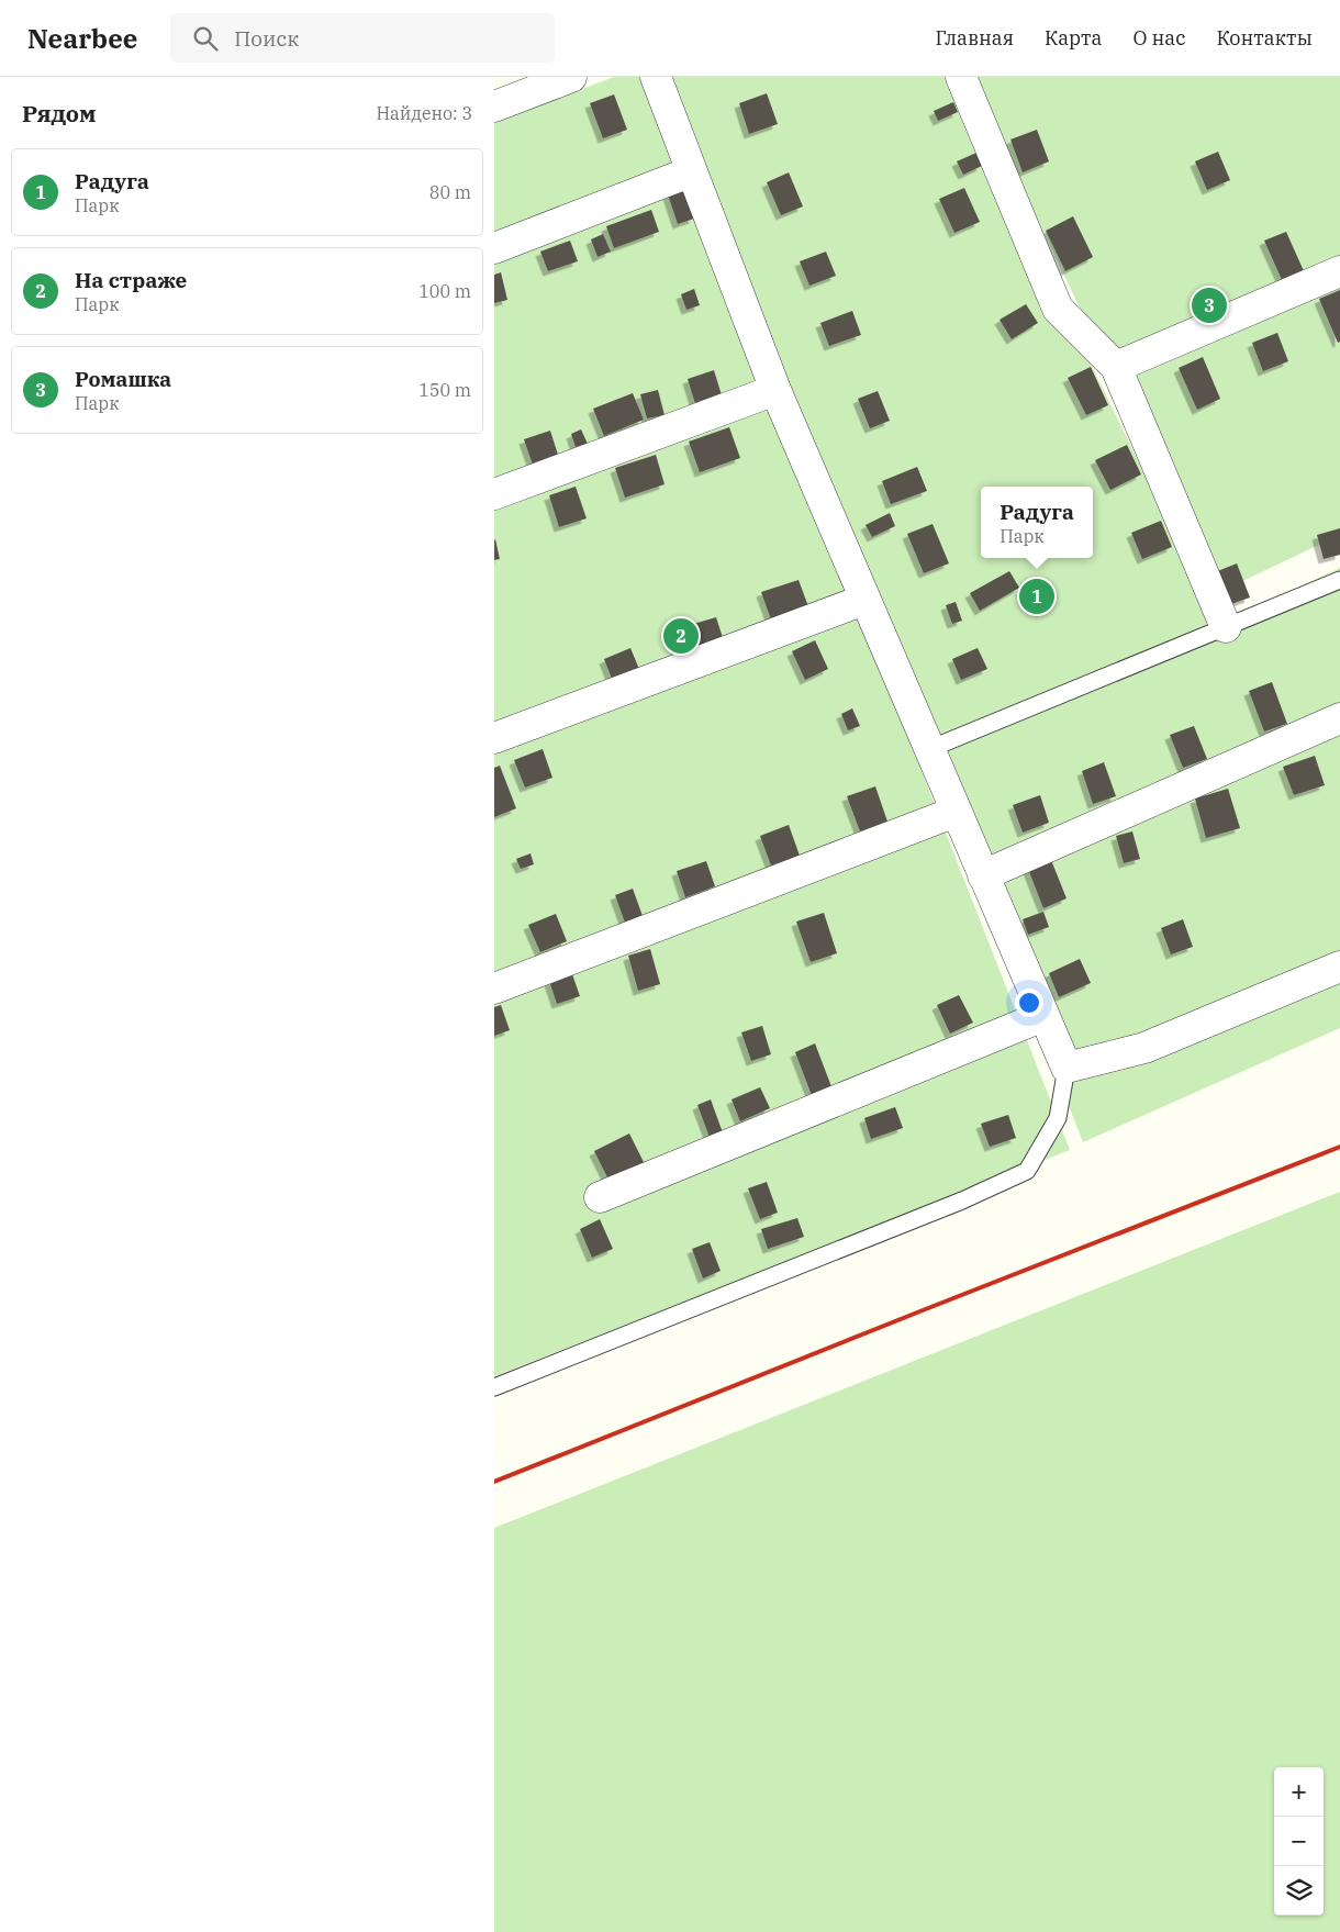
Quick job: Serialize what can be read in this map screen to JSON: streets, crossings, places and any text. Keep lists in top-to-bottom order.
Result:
{
  "page": {
    "header": "Nearbee",
    "search": "Поиск",
    "nav": [
      "Главная",
      "Карта",
      "О нас",
      "Контакты"
    ],
    "heading": ["Рядом", "Найдено: 3"],
    "list": [
      {
        "mark": "1",
        "name": "Радуга",
        "note": "Парк",
        "value": "80 m"
      },
      {
        "mark": "2",
        "name": "На страже",
        "note": "Парк",
        "value": "100 m"
      },
      {
        "mark": "3",
        "name": "Ромашка",
        "note": "Парк",
        "value": "150 m"
      }
    ],
    "pins": ["3", "1", "2"],
    "popup": ["Радуга", "Парк"],
    "map_buttons": ["+", "−"]
  }
}
